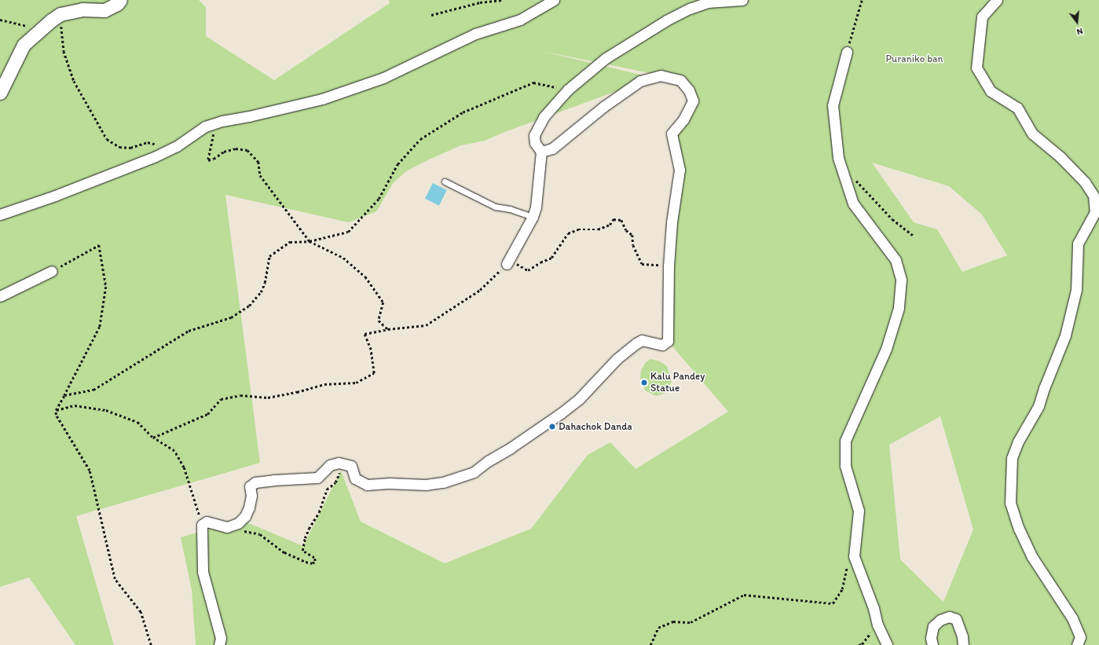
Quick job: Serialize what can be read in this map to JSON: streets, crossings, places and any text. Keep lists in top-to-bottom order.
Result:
{
  "parks": ["Puraniko ban"],
  "places": ["Kalu Pandey Statue", "Dahachok Danda"],
  "north": "bottom"
}
